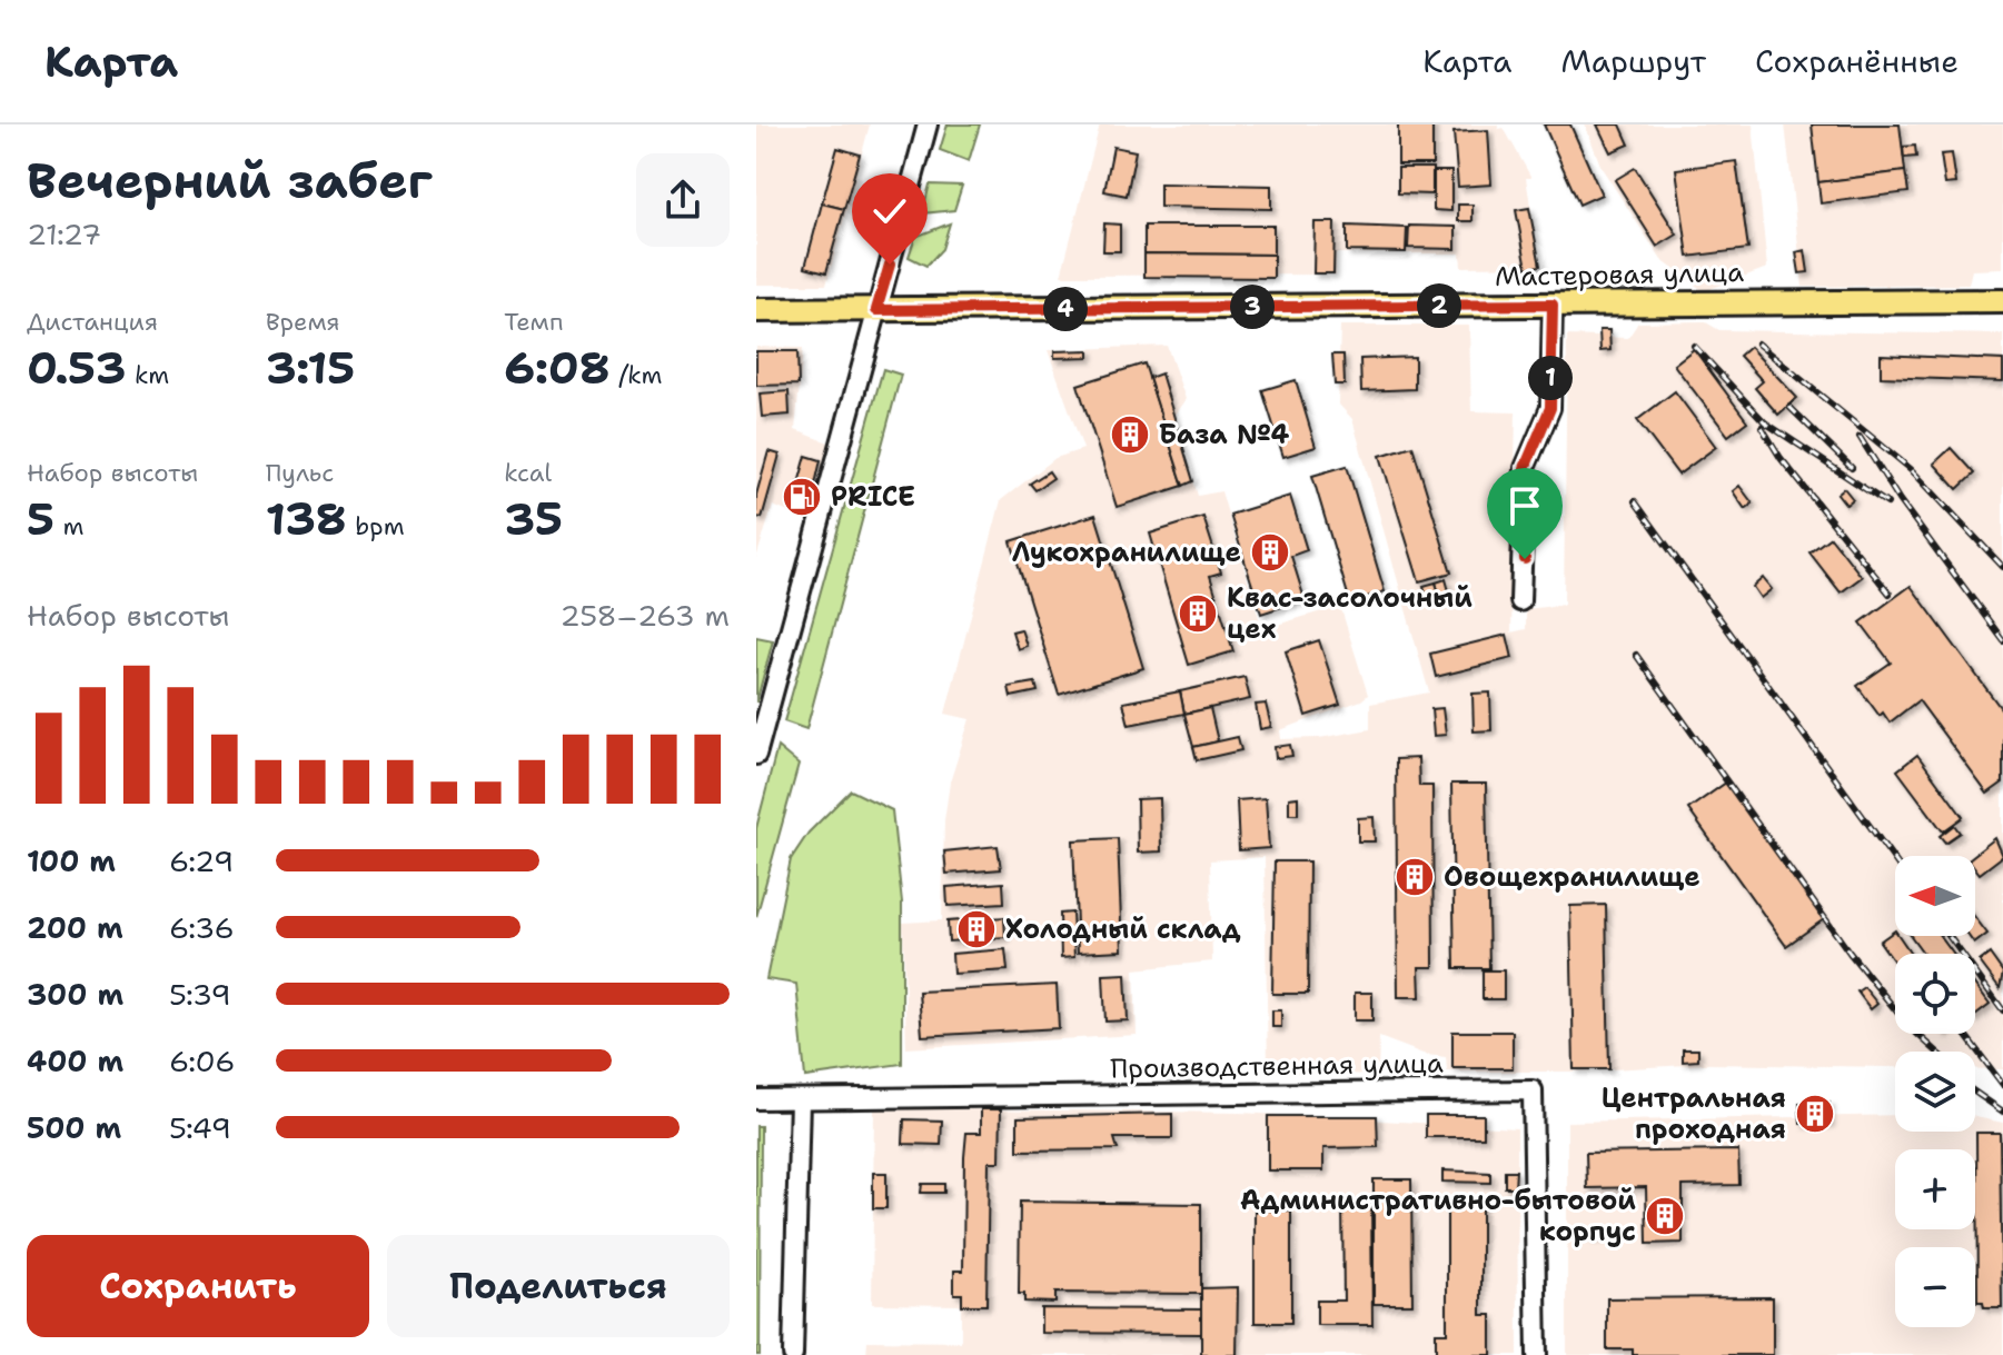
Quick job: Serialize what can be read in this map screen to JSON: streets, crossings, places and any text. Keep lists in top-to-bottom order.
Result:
{
  "streets": {
    "main road": ["Мастеровая улица"],
    "street": ["Производственная улица"]
  },
  "places": {
    "building": [
      "База №4",
      "Лукохранилище",
      "Квас-засолочный цех",
      "Овощехранилище",
      "Холодный склад",
      "Центральная проходная",
      "Административно-бытовой корпус"
    ],
    "fuel station": ["PRICE"]
  },
  "north": "left",
  "page": {
    "header": "Карта",
    "nav": ["Карта", "Маршрут", "Сохранённые"],
    "heading": ["Вечерний забег", "21:27"],
    "stats": [
      ["Дистанция", "0.53 km"],
      ["Время", "3:15"],
      ["Темп", "6:08 /km"],
      ["Набор высоты", "5 m"],
      ["Пульс", "138 bpm"],
      ["kcal", "35"]
    ],
    "pins": [
      "2",
      "3",
      "4",
      "1"
    ],
    "chart": ["Набор высоты", "258–263 m"],
    "list": [
      {
        "name": "100 m",
        "note": "6:29"
      },
      {
        "name": "200 m",
        "note": "6:36"
      },
      {
        "name": "300 m",
        "note": "5:39"
      },
      {
        "name": "400 m",
        "note": "6:06"
      },
      {
        "name": "500 m",
        "note": "5:49"
      }
    ],
    "map_buttons": ["+", "−"],
    "buttons": ["Сохранить", "Поделиться"]
  }
}
